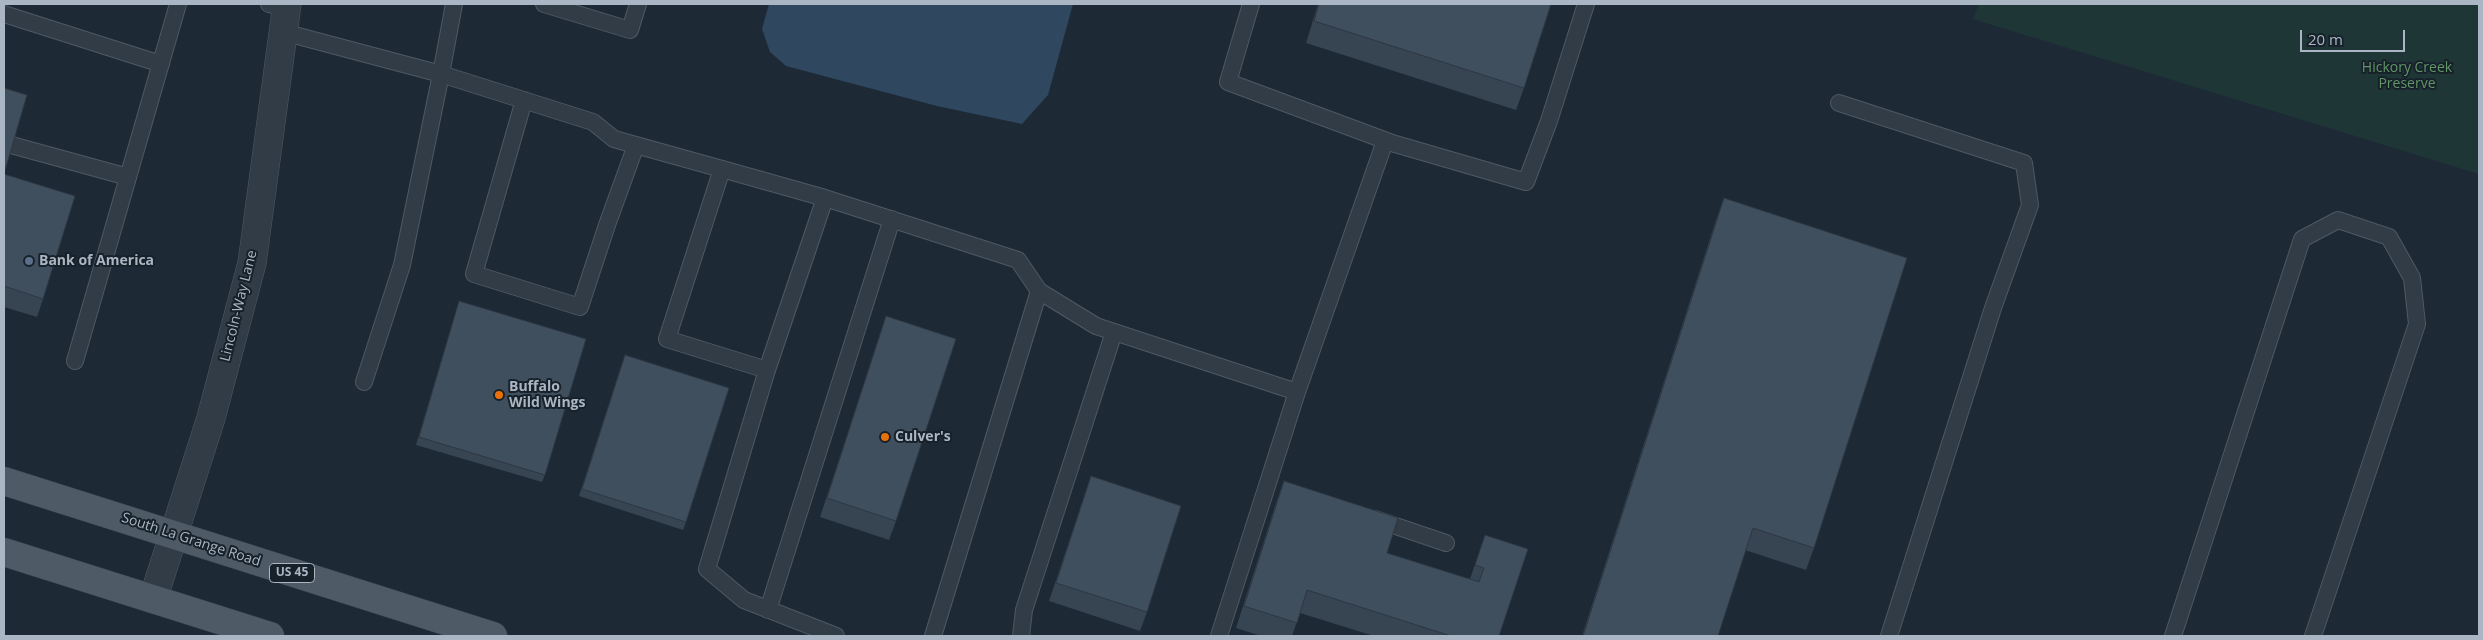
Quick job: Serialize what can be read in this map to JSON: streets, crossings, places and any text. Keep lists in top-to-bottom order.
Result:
{
  "streets": {
    "main road": ["South La Grange Road", "US 45"],
    "street": ["Lincoln-Way Lane"]
  },
  "crossings": [
    ["Lincoln-Way Lane", "South La Grange Road"]
  ],
  "parks": ["Hickory Creek Preserve"],
  "places": ["Bank of America", "Buffalo Wild Wings", "Culver's"],
  "scale_bar": "20 m"
}
